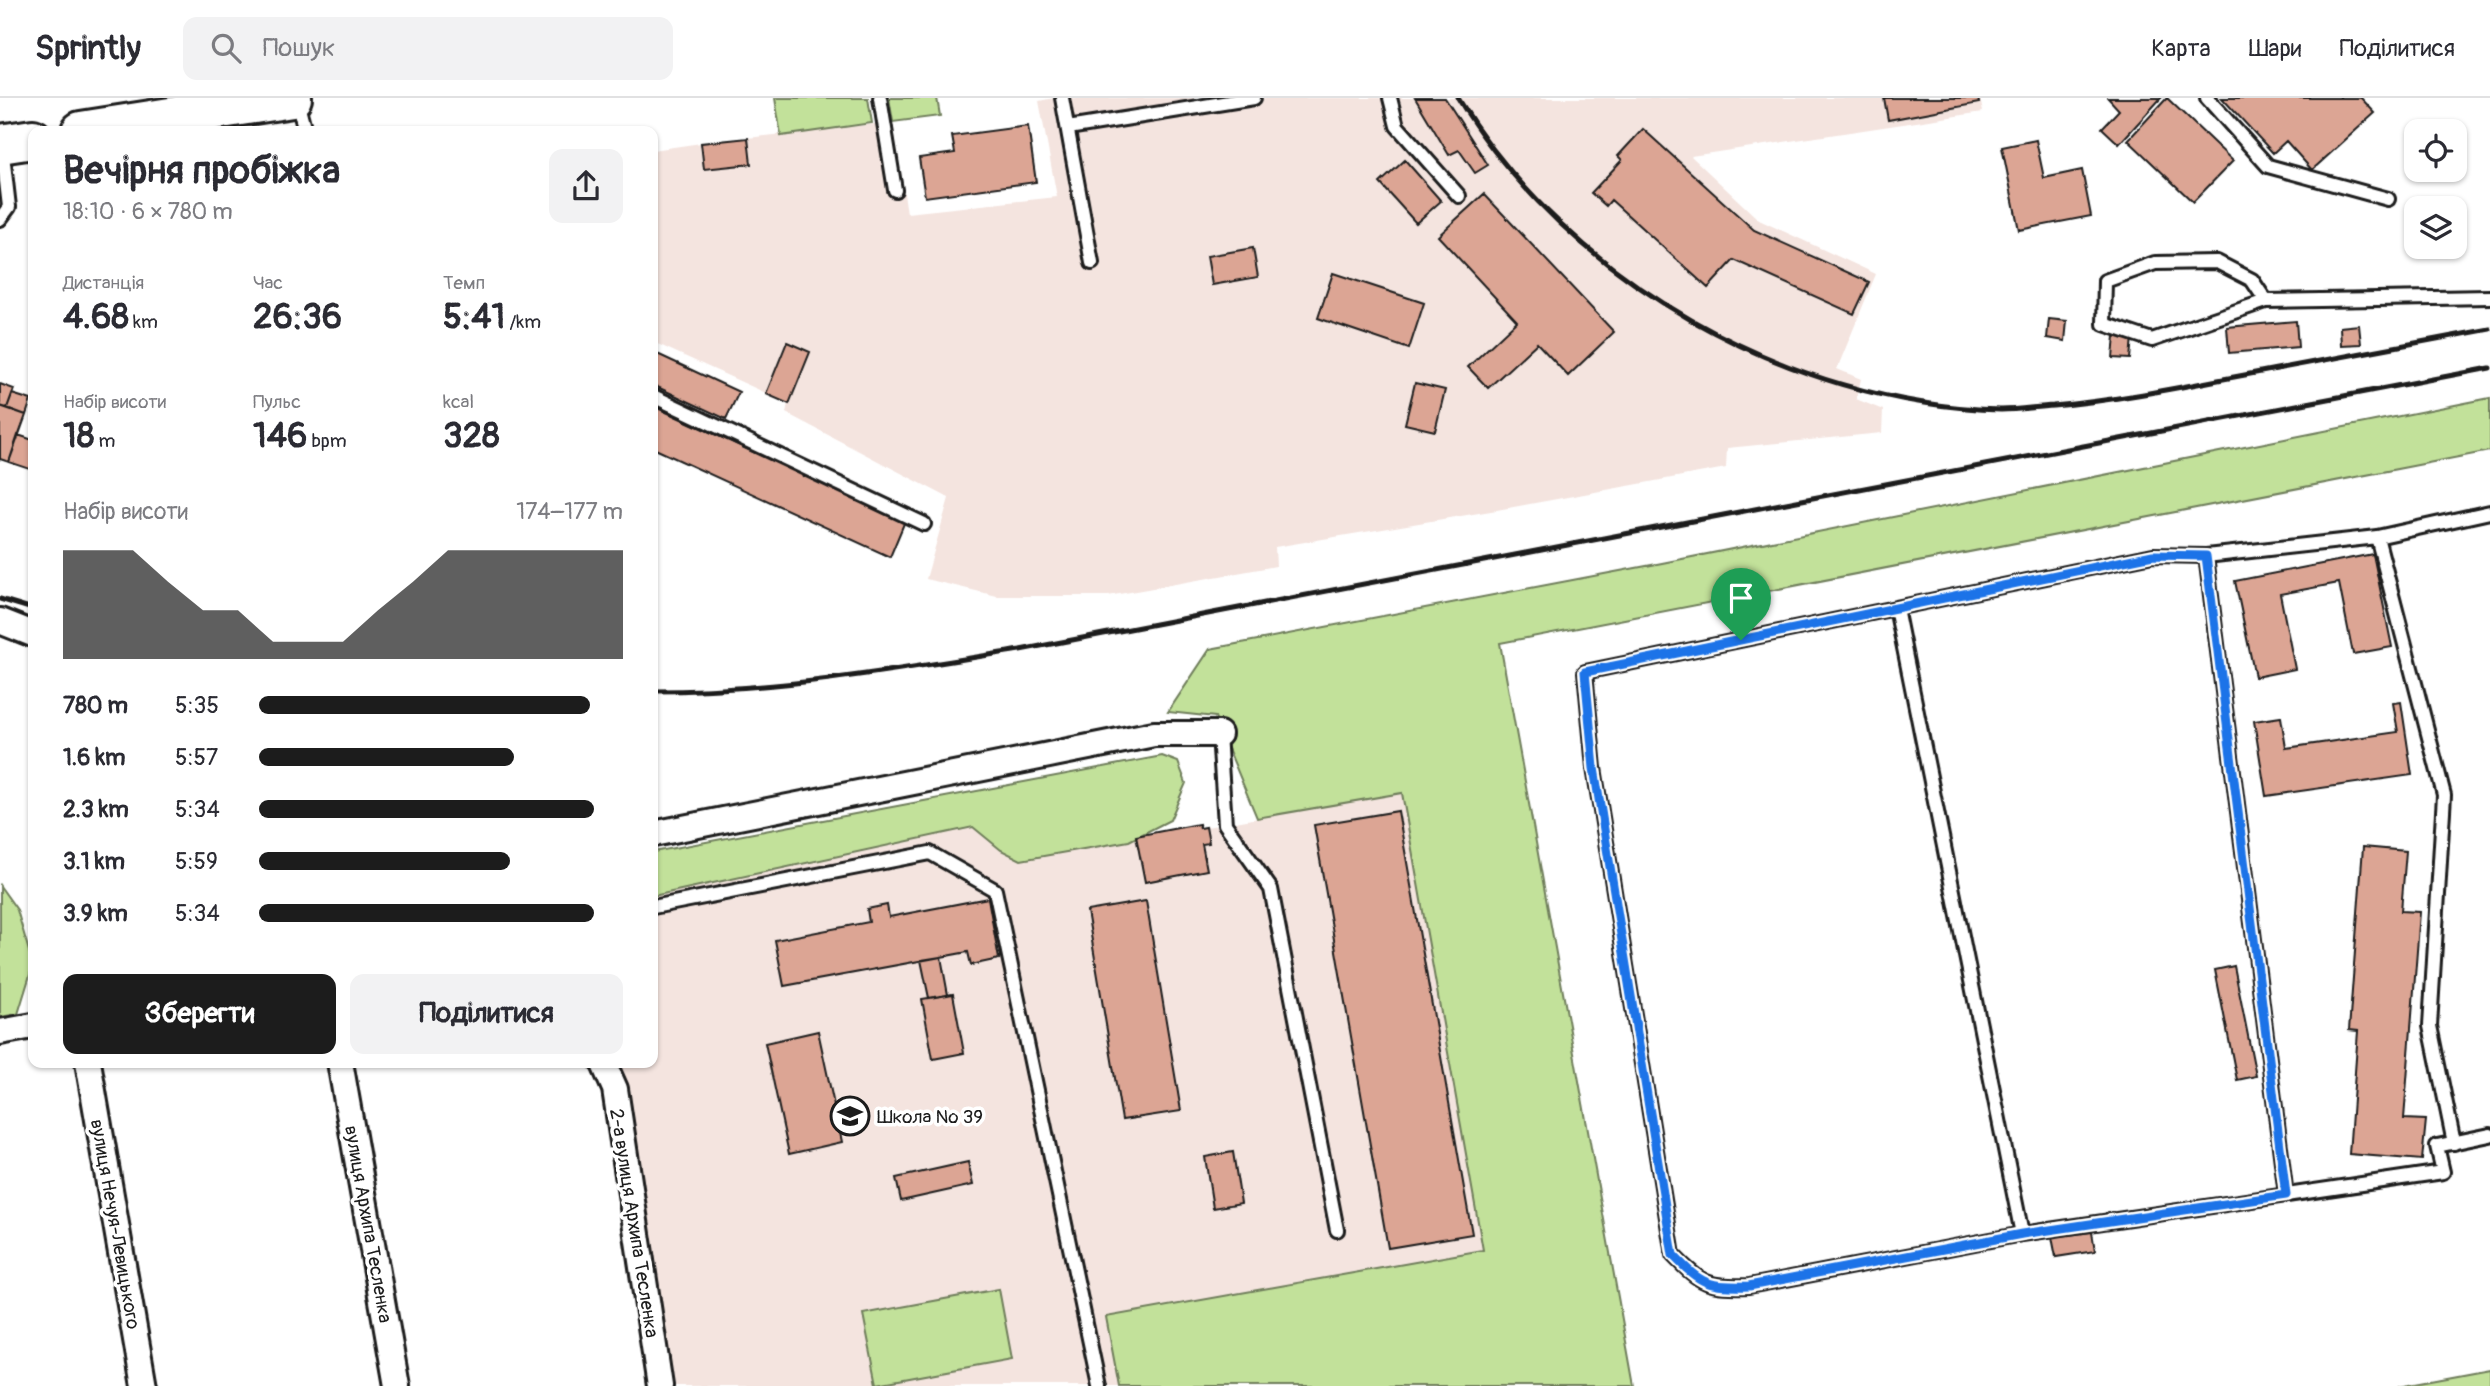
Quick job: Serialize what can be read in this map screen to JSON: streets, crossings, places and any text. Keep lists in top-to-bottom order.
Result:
{
  "streets": {
    "street": ["2-а вулиця Архипа Тесленка", "вулиця Нечуя-Левицького", "вулиця Архипа Тесленка"]
  },
  "places": {
    "school or university": ["Школа № 39"]
  },
  "page": {
    "header": "Sprintly",
    "search": "Пошук",
    "nav": ["Карта", "Шари", "Поділитися"],
    "heading": ["Вечірня пробіжка", "18:10 · 6 × 780 m"],
    "stats": [
      ["Дистанція", "4.68 km"],
      ["Час", "26:36"],
      ["Темп", "5:41 /km"],
      ["Набір висоти", "18 m"],
      ["Пульс", "146 bpm"],
      ["kcal", "328"]
    ],
    "chart": ["Набір висоти", "174–177 m"],
    "list": [
      {
        "name": "780 m",
        "note": "5:35"
      },
      {
        "name": "1.6 km",
        "note": "5:57"
      },
      {
        "name": "2.3 km",
        "note": "5:34"
      },
      {
        "name": "3.1 km",
        "note": "5:59"
      },
      {
        "name": "3.9 km",
        "note": "5:34"
      }
    ],
    "buttons": ["Зберегти", "Поділитися"]
  }
}
